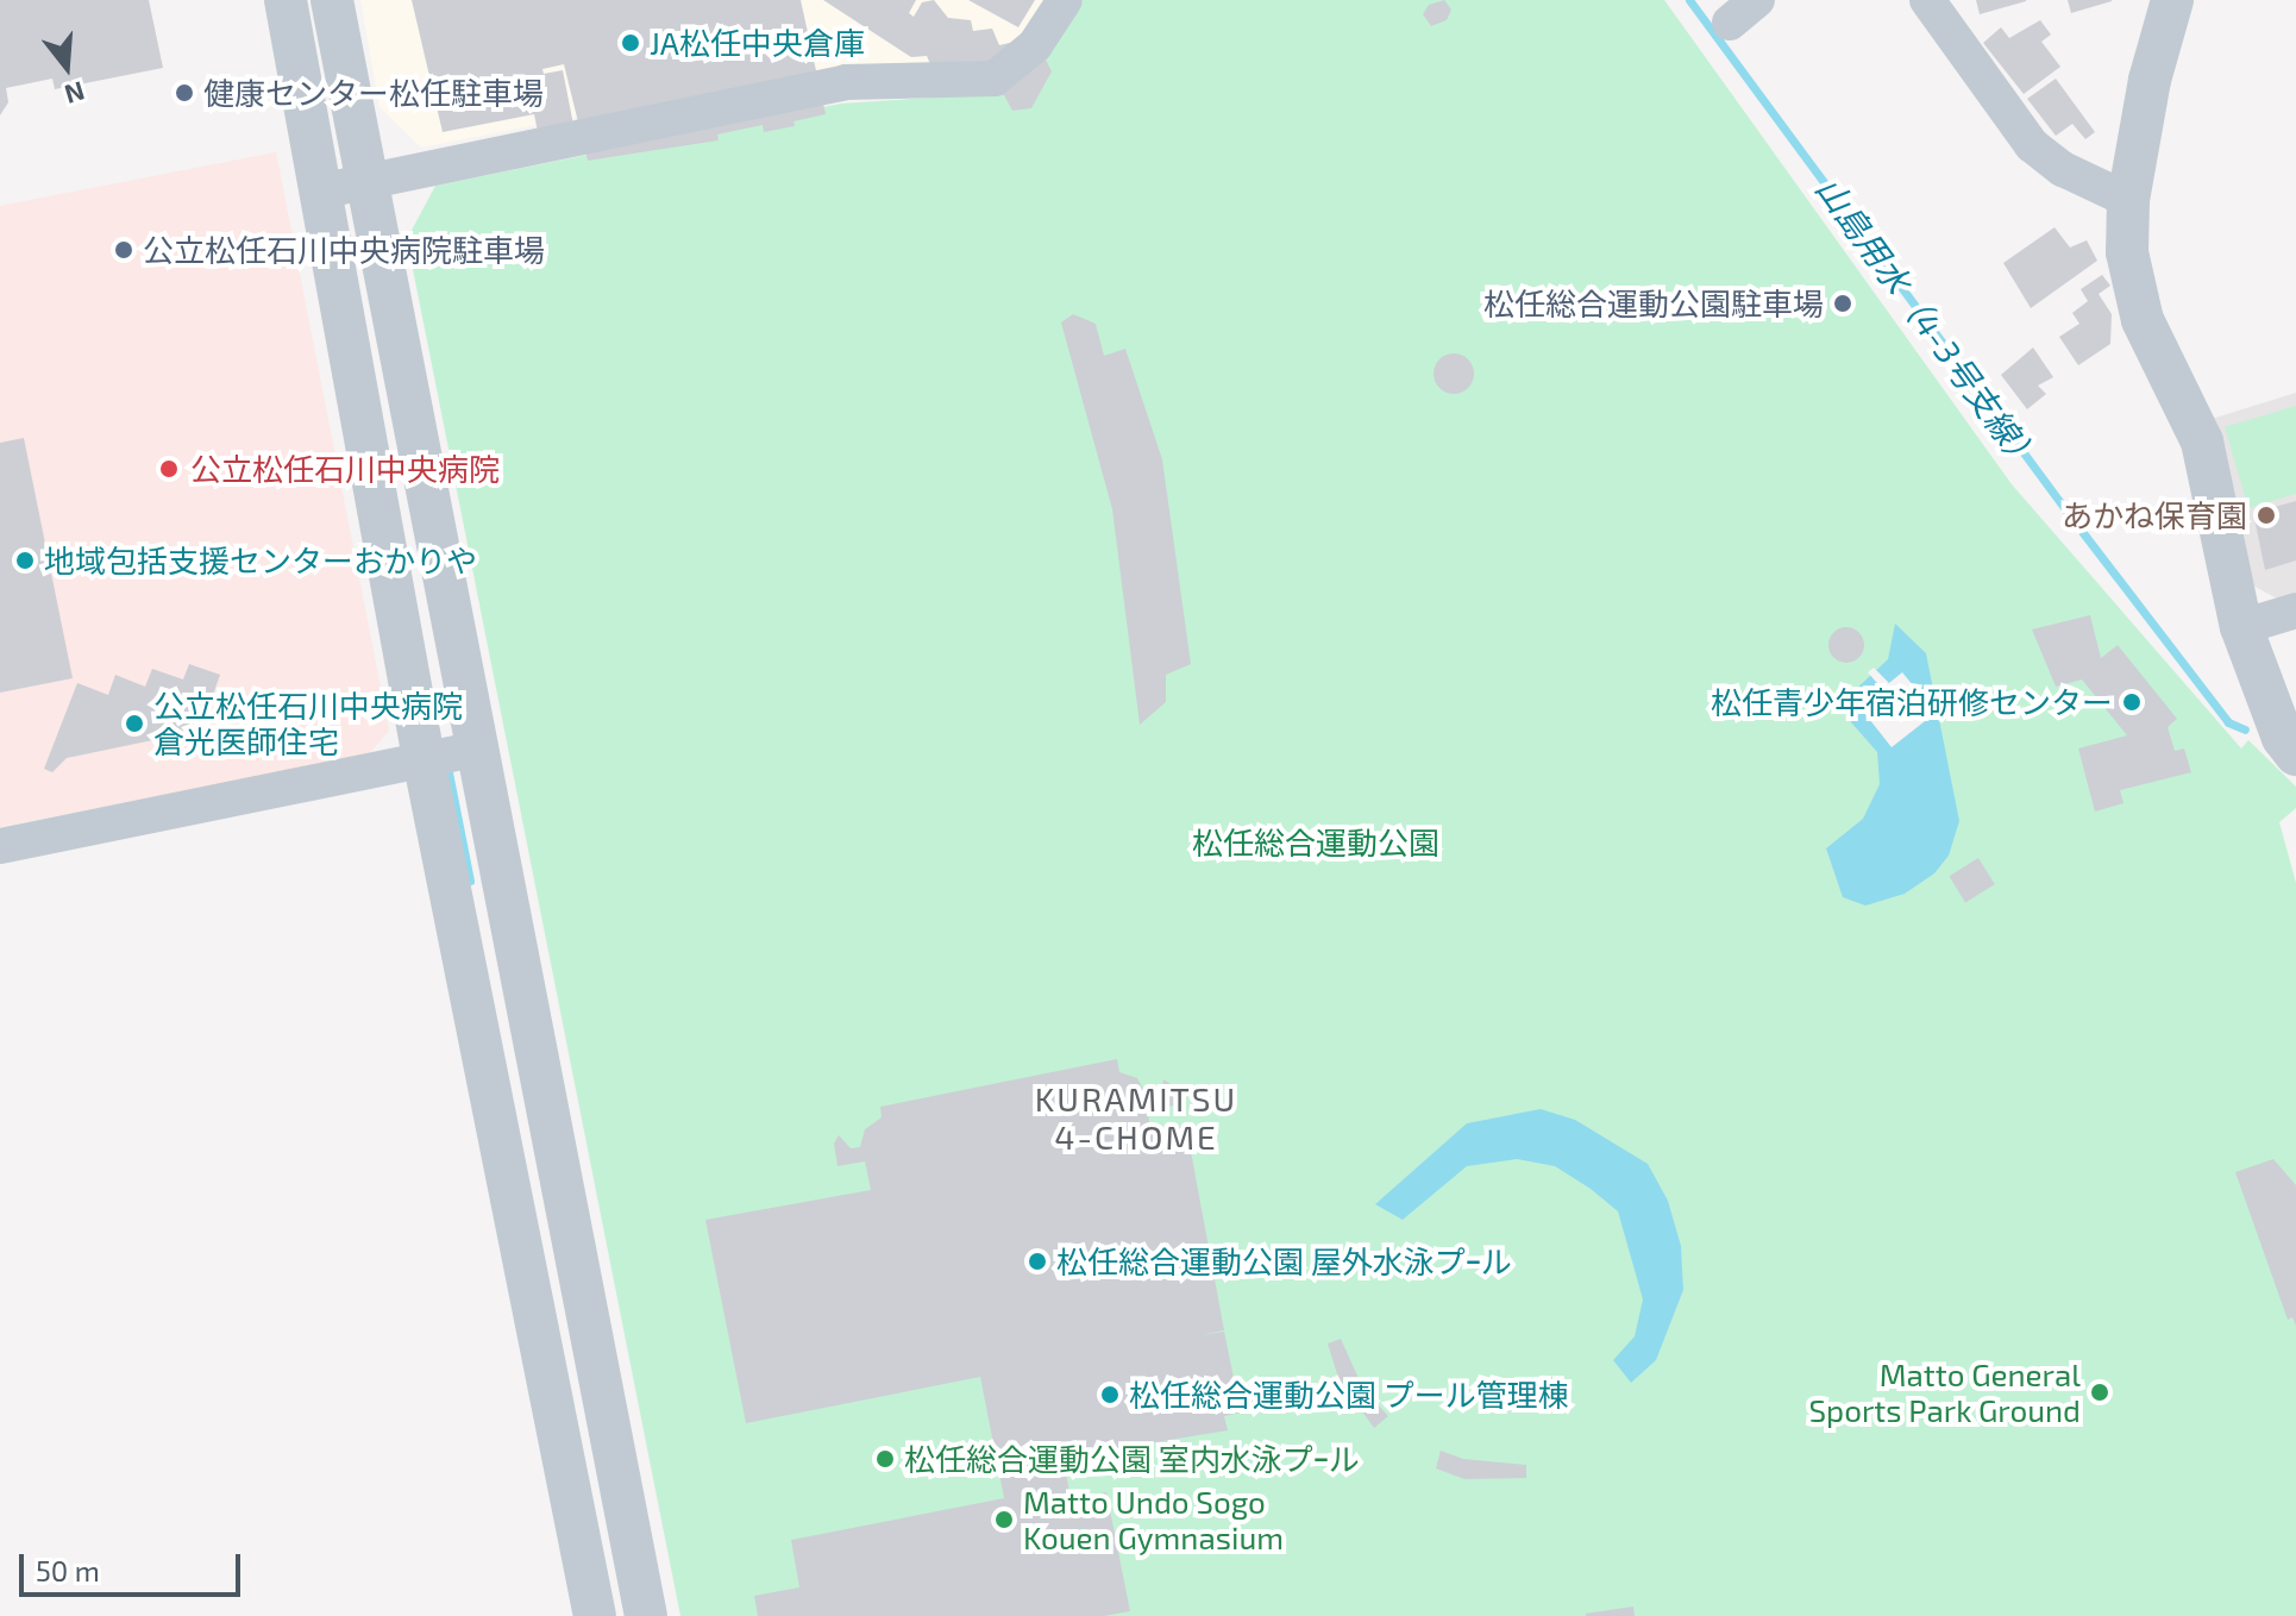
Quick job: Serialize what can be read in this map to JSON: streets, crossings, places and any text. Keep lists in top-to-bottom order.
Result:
{
  "districts": ["KURAMITSU 4-CHOME"],
  "water": ["山島用水（4-3号支線）"],
  "parks": ["松任総合運動公園"],
  "places": [
    "JA松任中央倉庫",
    "健康センター松任駐車場",
    "公立松任石川中央病院駐車場",
    "松任総合運動公園駐車場",
    "公立松任石川中央病院",
    "あかね保育園",
    "地域包括支援センターおかりや",
    "松任青少年宿泊研修センター",
    "公立松任石川中央病院 倉光医師住宅",
    "松任総合運動公園 屋外水泳プｰル",
    "Matto General Sports Park Ground",
    "松任総合運動公園 プール管理棟",
    "松任総合運動公園 室内水泳プｰル",
    "Matto Undo Sogo Kouen Gymnasium"
  ],
  "scale_bar": "50 m",
  "north": "bottom"
}
